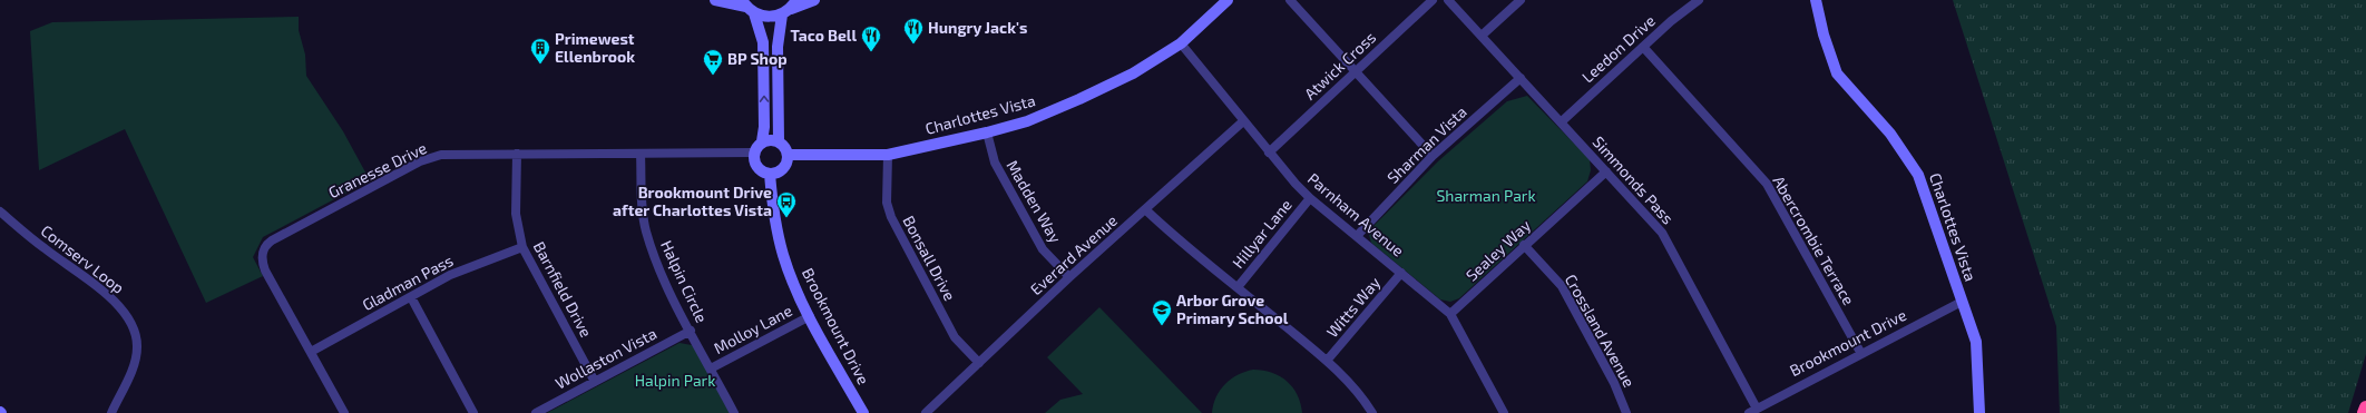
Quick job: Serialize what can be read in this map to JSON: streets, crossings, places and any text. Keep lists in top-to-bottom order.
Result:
{
  "streets": {
    "street": [
      "Leedon Drive",
      "Atwick Cross",
      "Charlottes Vista",
      "Sharman Vista",
      "Granesse Drive",
      "Simmonds Pass",
      "Madden Way",
      "Parnham Avenue",
      "Hillyar Lane",
      "Abercrombie Terrace",
      "Sealey Way",
      "Everard Avenue",
      "Bonsall Drive",
      "Comserv Loop",
      "Halpin Circle",
      "Gladman Pass",
      "Barnfield Drive",
      "Witts Way",
      "Brookmount Drive",
      "Molloy Lane",
      "Crossland Avenue",
      "Wollaston Vista"
    ]
  },
  "crossings": [
    ["Leedon Drive", "Simmonds Pass"],
    ["Leedon Drive", "Abercrombie Terrace"],
    ["Atwick Cross", "Parnham Avenue"],
    ["Charlottes Vista", "Granesse Drive"],
    ["Charlottes Vista", "Madden Way"],
    ["Charlottes Vista", "Parnham Avenue"],
    ["Charlottes Vista", "Bonsall Drive"],
    ["Charlottes Vista", "Brookmount Drive"],
    ["Sharman Vista", "Simmonds Pass"],
    ["Sharman Vista", "Parnham Avenue"],
    ["Granesse Drive", "Halpin Circle"],
    ["Granesse Drive", "Gladman Pass"],
    ["Granesse Drive", "Barnfield Drive"],
    ["Granesse Drive", "Brookmount Drive"],
    ["Simmonds Pass", "Sealey Way"],
    ["Simmonds Pass", "Brookmount Drive"],
    ["Madden Way", "Everard Avenue"],
    ["Parnham Avenue", "Hillyar Lane"],
    ["Parnham Avenue", "Sealey Way"],
    ["Parnham Avenue", "Everard Avenue"],
    ["Parnham Avenue", "Witts Way"],
    ["Abercrombie Terrace", "Brookmount Drive"],
    ["Sealey Way", "Crossland Avenue"],
    ["Everard Avenue", "Bonsall Drive"],
    ["Halpin Circle", "Molloy Lane"],
    ["Halpin Circle", "Wollaston Vista"],
    ["Gladman Pass", "Barnfield Drive"],
    ["Barnfield Drive", "Wollaston Vista"],
    ["Brookmount Drive", "Molloy Lane"]
  ],
  "parks": ["Sharman Park", "Halpin Park"],
  "places": {
    "restaurant": ["Hungry Jack's", "Taco Bell"],
    "building": ["Primewest Ellenbrook"],
    "supermarket": ["BP Shop"],
    "bus stop": ["Brookmount Drive after Charlottes Vista"],
    "school or university": ["Arbor Grove Primary School"]
  }
}
